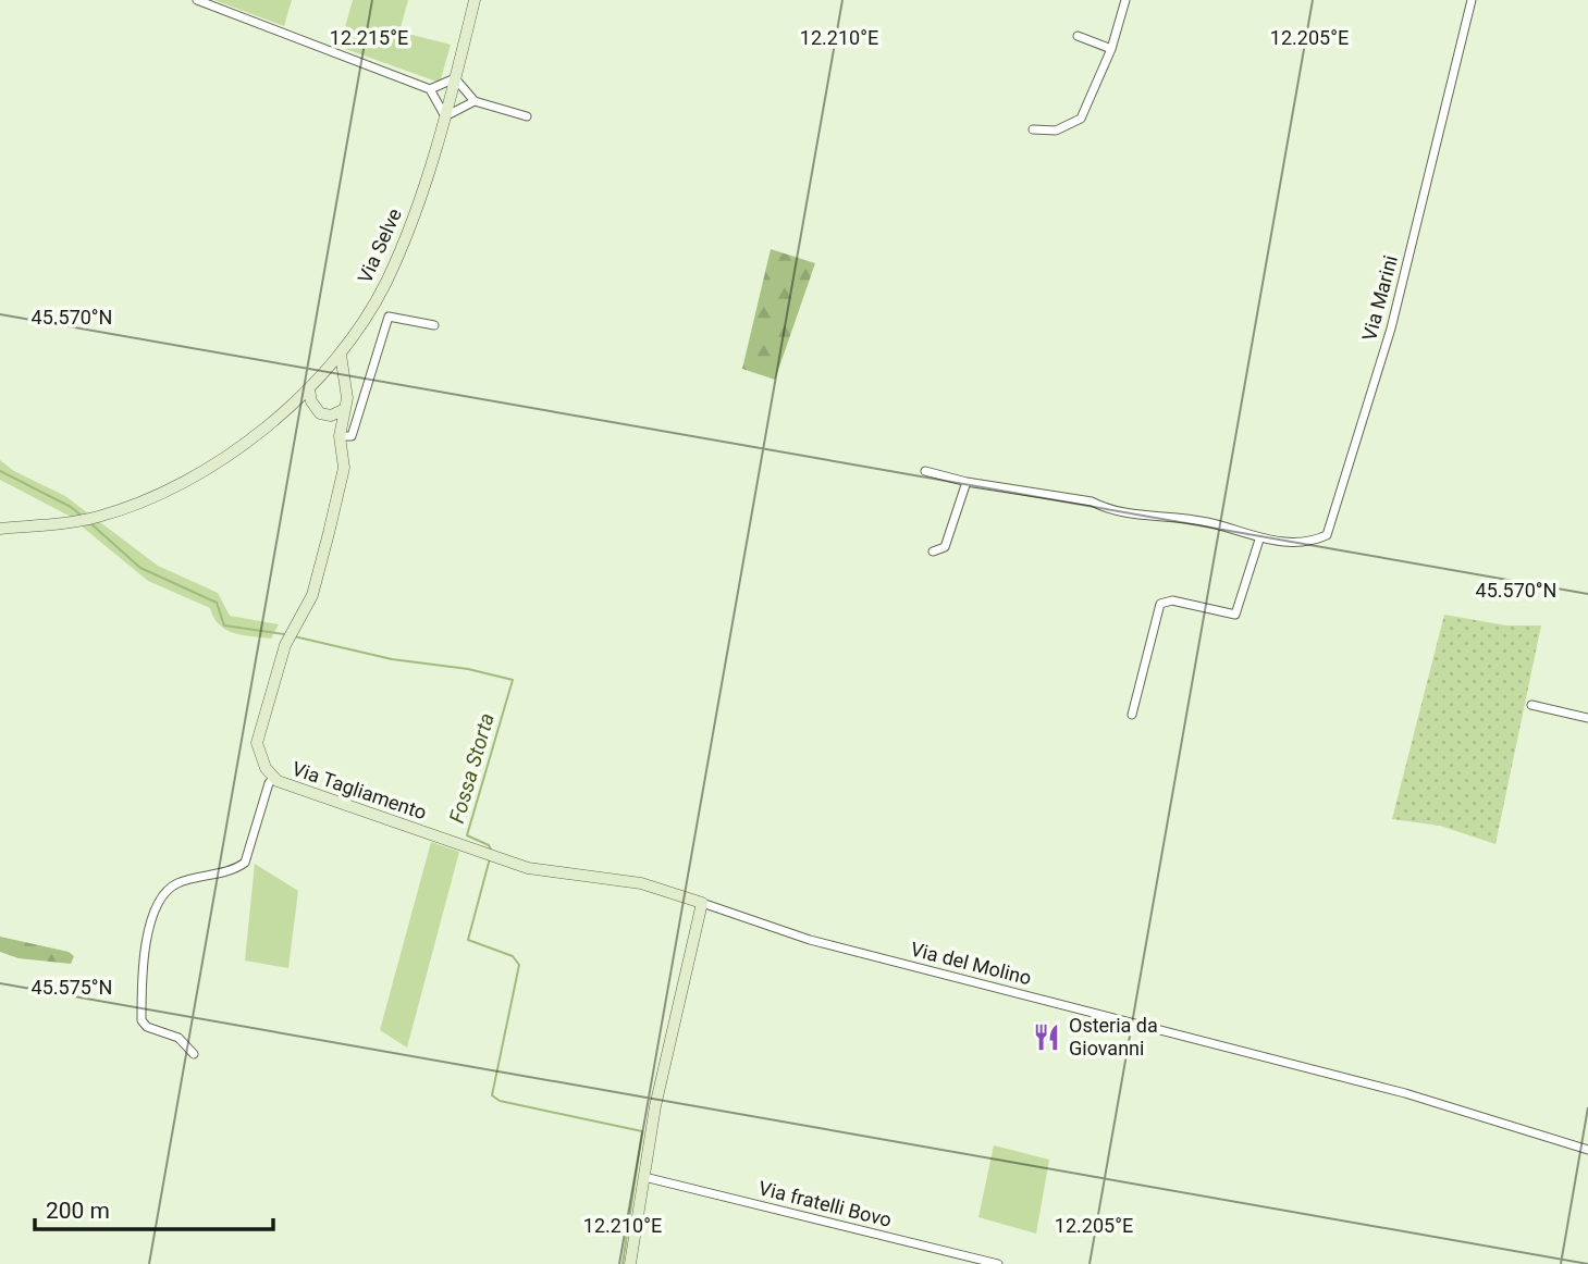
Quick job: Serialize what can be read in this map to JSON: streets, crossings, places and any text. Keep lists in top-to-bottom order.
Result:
{
  "streets": {
    "street": [
      "Via Selve",
      "Via Marini",
      "Via Tagliamento",
      "Via del Molino",
      "Via fratelli Bovo"
    ]
  },
  "crossings": [
    ["Via Tagliamento", "Via del Molino"]
  ],
  "water": ["Fossa Storta"],
  "places": {
    "restaurant": ["Osteria da Giovanni"]
  },
  "scale_bar": "200 m",
  "coordinates": [
    "12.215°E",
    "12.210°E",
    "12.205°E",
    "45.570°N",
    "45.575°N"
  ]
}
